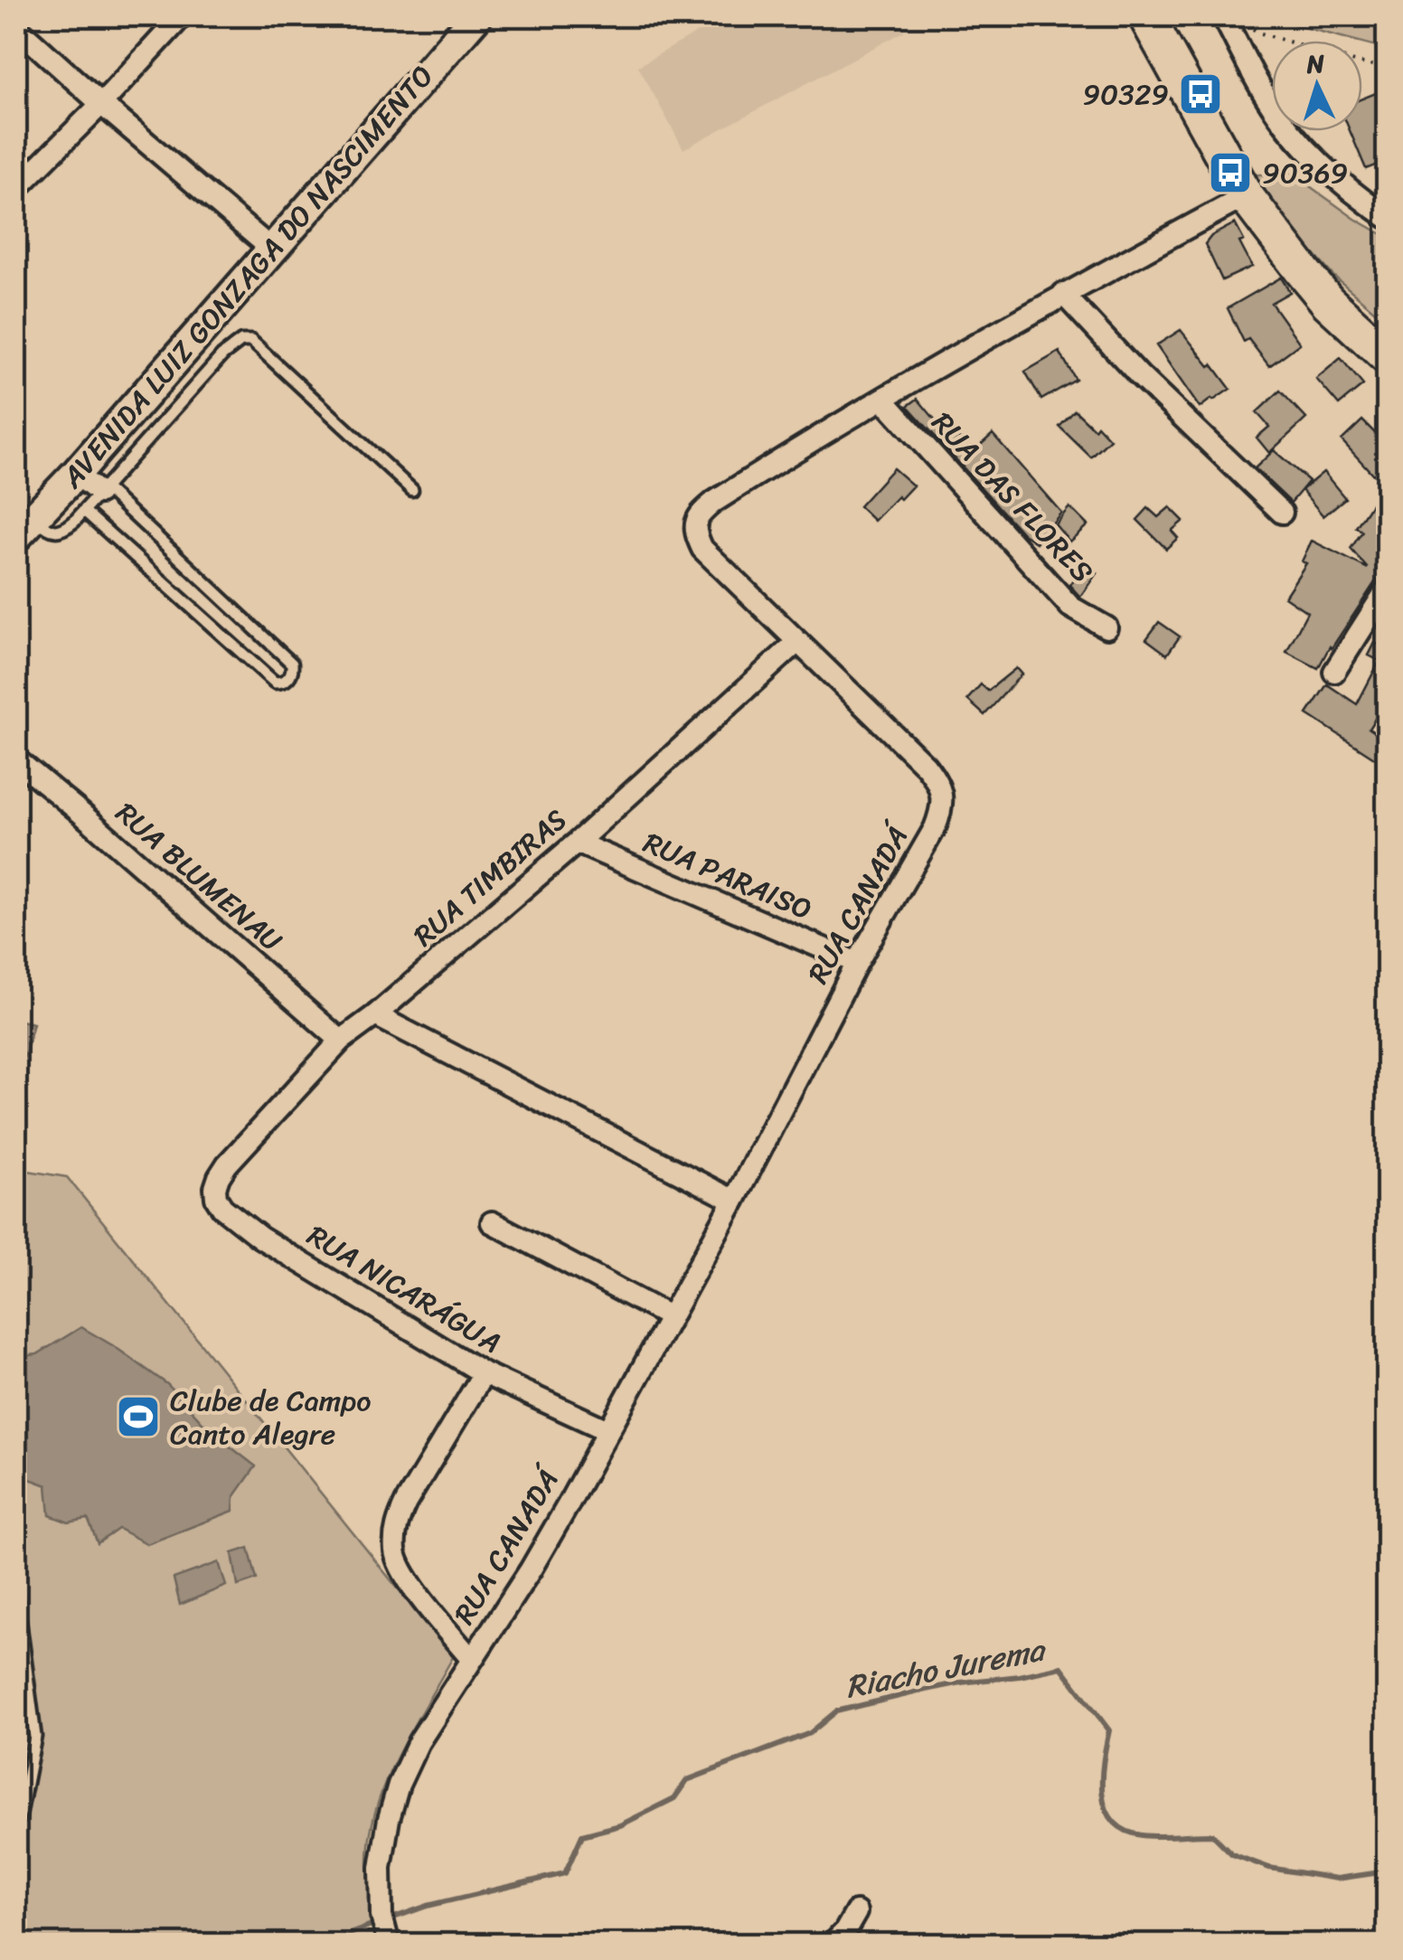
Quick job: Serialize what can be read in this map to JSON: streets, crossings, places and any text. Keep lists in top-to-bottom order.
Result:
{
  "streets": {
    "main road": ["AVENIDA LUIZ GONZAGA DO NASCIMENTO"],
    "street": [
      "RUA DAS FLORES",
      "RUA PARAISO",
      "RUA BLUMENAU",
      "RUA TIMBIRAS",
      "RUA CANADÁ",
      "RUA NICARÁGUA"
    ]
  },
  "crossings": [
    ["RUA DAS FLORES", "RUA CANADÁ"],
    ["RUA PARAISO", "RUA TIMBIRAS"],
    ["RUA PARAISO", "RUA CANADÁ"],
    ["RUA BLUMENAU", "RUA TIMBIRAS"],
    ["RUA TIMBIRAS", "RUA CANADÁ"],
    ["RUA TIMBIRAS", "RUA NICARÁGUA"],
    ["RUA CANADÁ", "RUA NICARÁGUA"]
  ],
  "water": ["Riacho Jurema"],
  "places": {
    "bus stop": ["90329", "90369"],
    "sports": ["Clube de Campo Canto Alegre"]
  },
  "north": "top"
}
